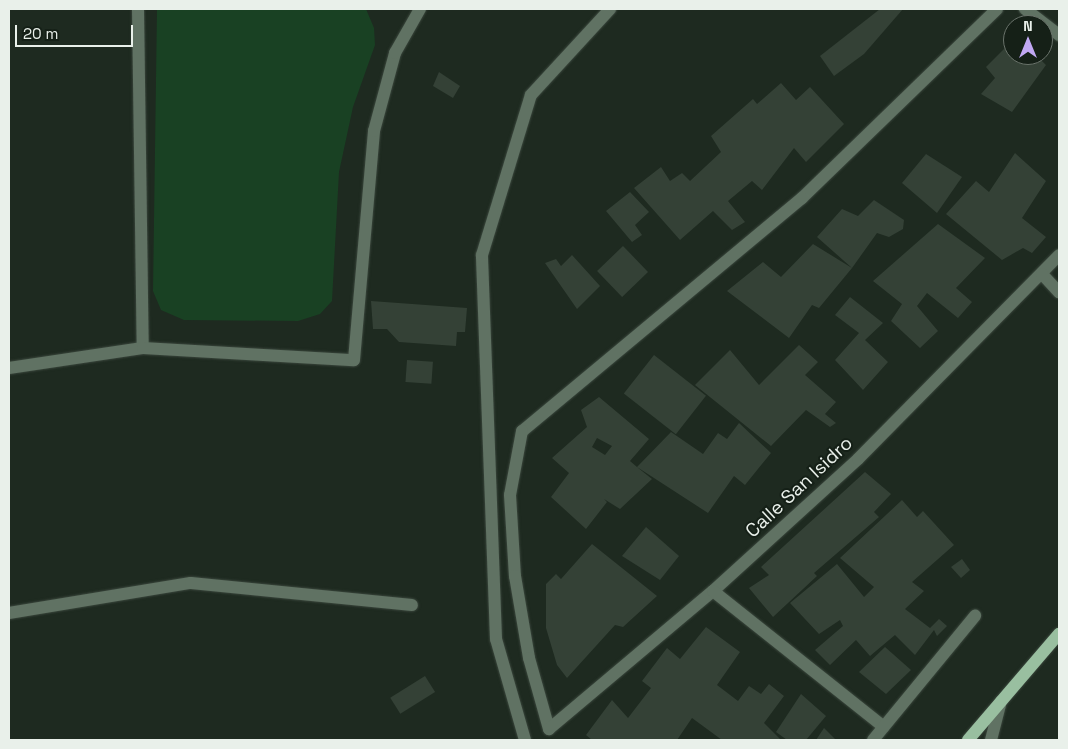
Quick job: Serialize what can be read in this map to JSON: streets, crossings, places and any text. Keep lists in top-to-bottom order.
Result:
{
  "streets": {
    "street": ["Calle San Isidro"]
  },
  "scale_bar": "20 m",
  "north": "top"
}
